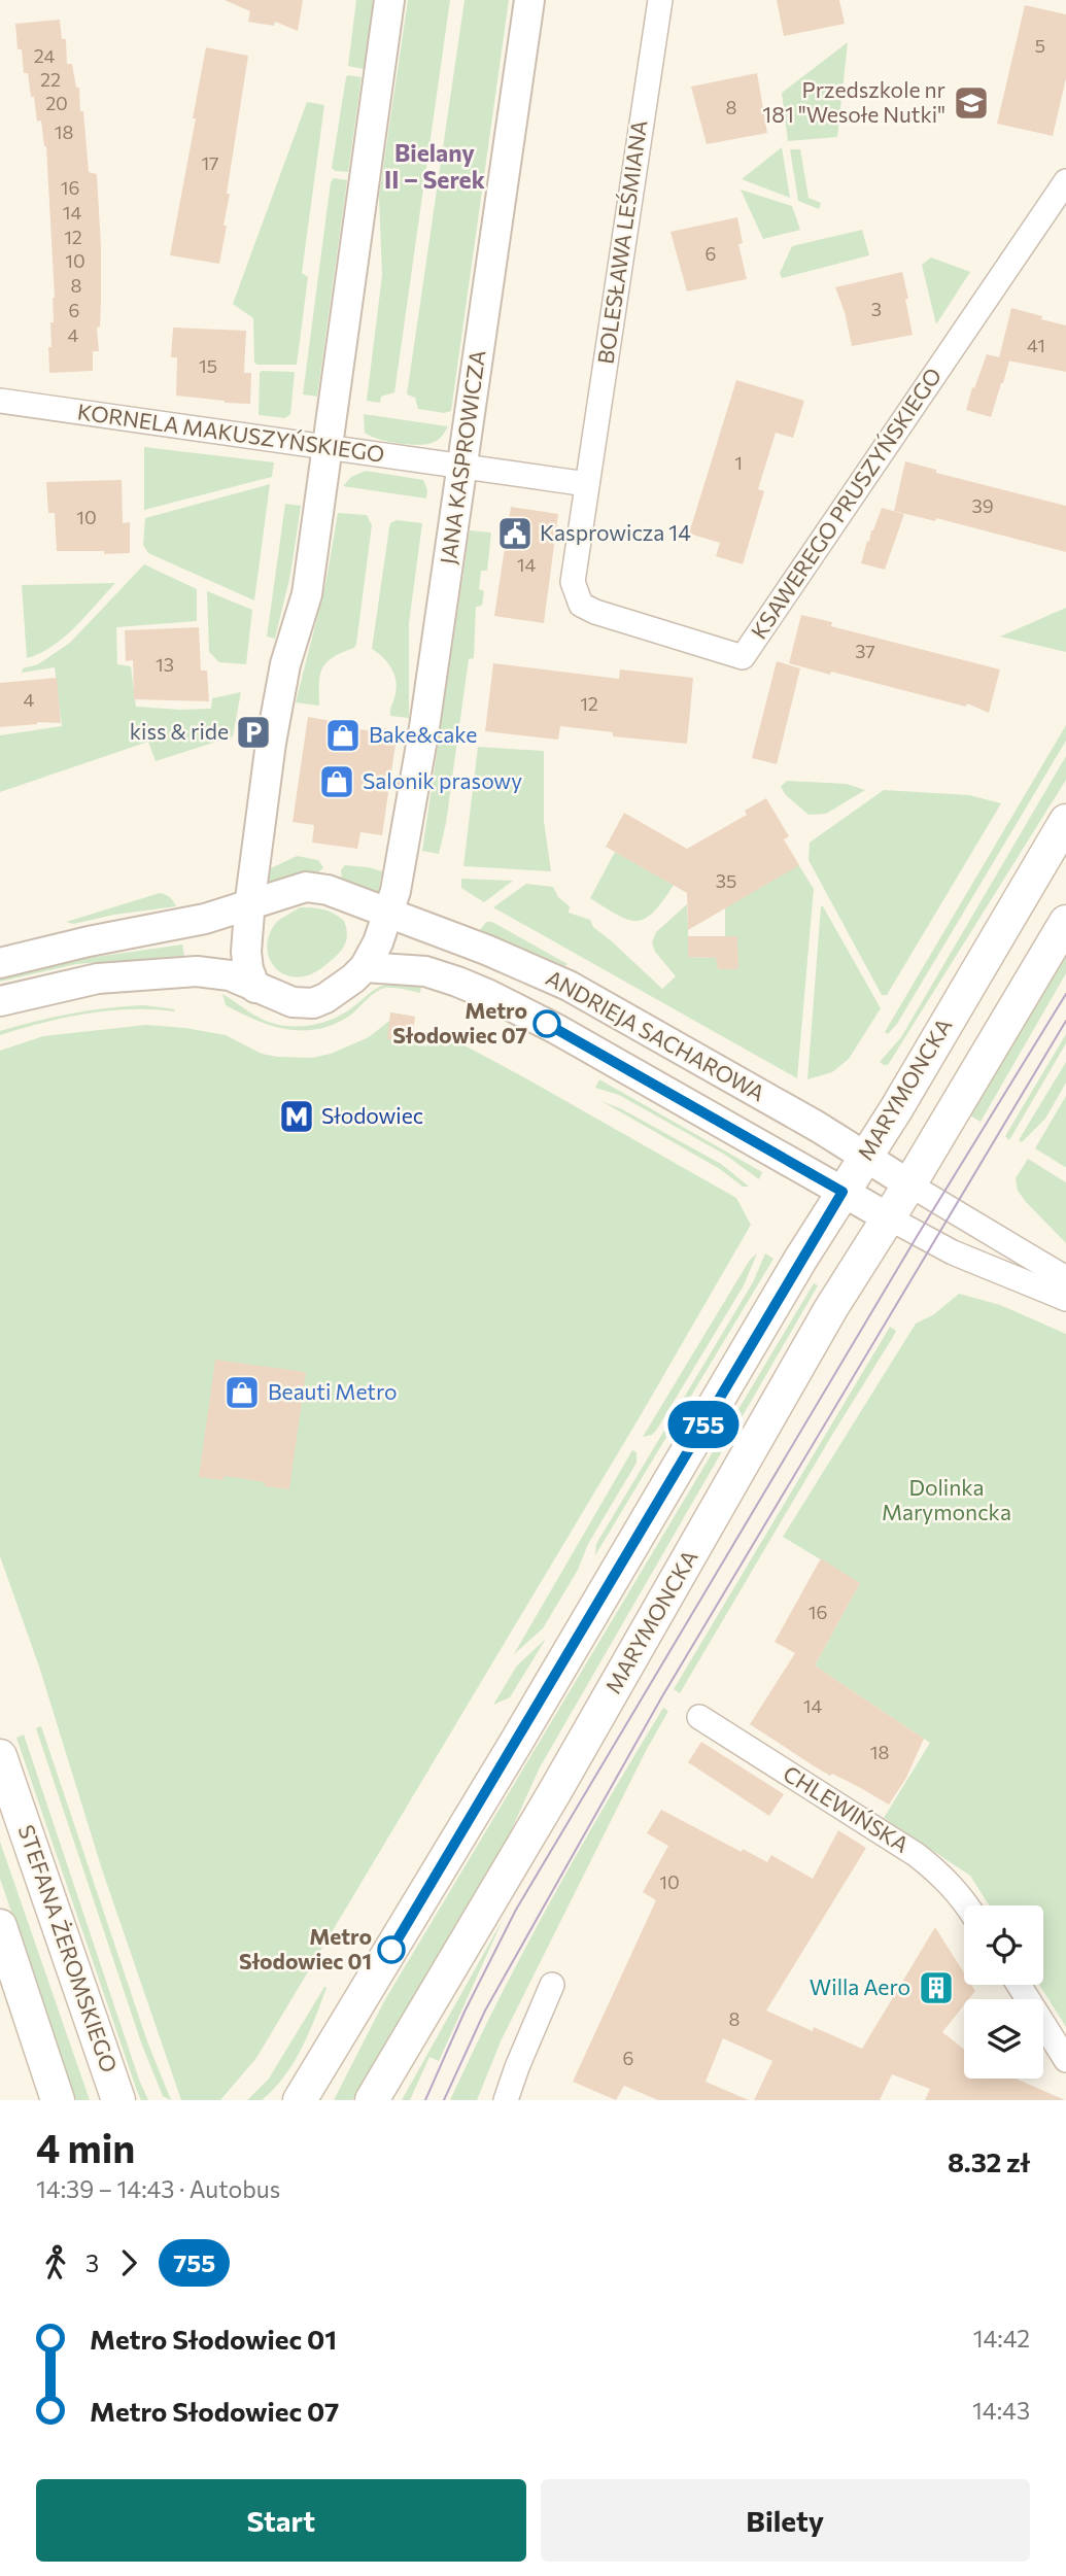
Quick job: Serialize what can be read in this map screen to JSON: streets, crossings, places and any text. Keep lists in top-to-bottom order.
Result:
{
  "streets": {
    "main road": ["MARYMONCKA", "STEFANA ŻEROMSKIEGO"],
    "street": [
      "BOLESŁAWA LEŚMIANA",
      "KORNELA MAKUSZYŃSKIEGO",
      "JANA KASPROWICZA",
      "KSAWEREGO PRUSZYŃSKIEGO",
      "ANDRIEJA SACHAROWA",
      "CHLEWIŃSKA"
    ]
  },
  "crossings": [
    ["BOLESŁAWA LEŚMIANA", "KSAWEREGO PRUSZYŃSKIEGO"],
    ["KORNELA MAKUSZYŃSKIEGO", "JANA KASPROWICZA"],
    ["JANA KASPROWICZA", "ANDRIEJA SACHAROWA"],
    ["ANDRIEJA SACHAROWA", "MARYMONCKA"]
  ],
  "districts": ["Bielany II – Serek"],
  "parks": ["Dolinka Marymoncka"],
  "places": {
    "school or university": ["Przedszkole nr 181 \"Wesołe Nutki\""],
    "public building": ["Kasprowicza 14"],
    "parking": ["kiss & ride"],
    "shop": ["Bake&cake", "Salonik prasowy", "Beauti Metro"],
    "other": ["Metro Słodowiec 07", "Metro Słodowiec 01"],
    "metro station": ["Słodowiec"],
    "building": ["Willa Aero"]
  },
  "lines": ["bus line 755"],
  "house_numbers": [
    "5",
    "24",
    "22",
    "20",
    "8",
    "18",
    "17",
    "16",
    "14",
    "12",
    "6",
    "10",
    "8",
    "3",
    "6",
    "4",
    "41",
    "15",
    "1",
    "39",
    "10",
    "14",
    "37",
    "13",
    "4",
    "12",
    "35",
    "16",
    "14",
    "18",
    "10",
    "8",
    "6"
  ],
  "page": {
    "on_map": "755",
    "heading": ["4 min", "14:39 – 14:43 · Autobus", "8.32 zł"],
    "legs": ["3", "755"],
    "list": [
      {
        "name": "Metro Słodowiec 01",
        "value": "14:42"
      },
      {
        "name": "Metro Słodowiec 07",
        "value": "14:43"
      }
    ],
    "buttons": ["Start", "Bilety"]
  }
}
